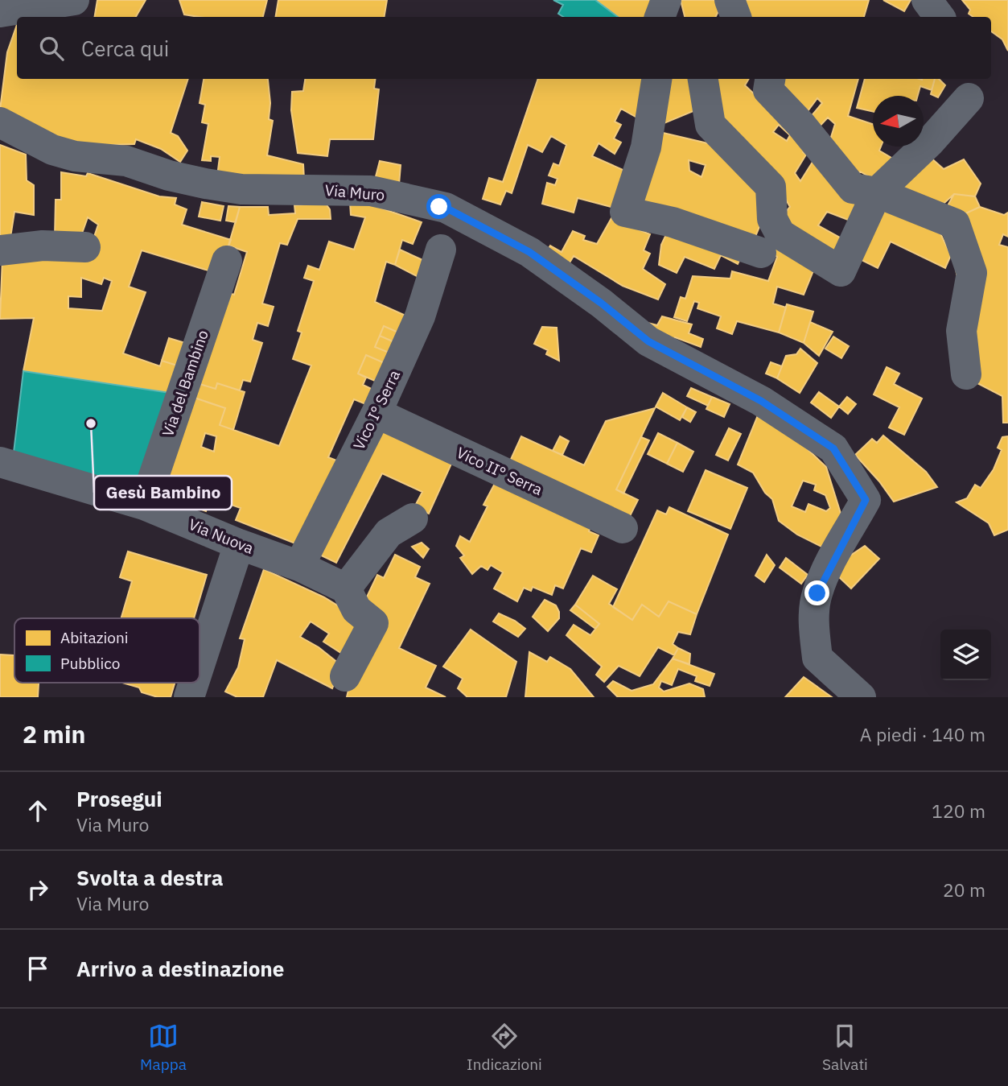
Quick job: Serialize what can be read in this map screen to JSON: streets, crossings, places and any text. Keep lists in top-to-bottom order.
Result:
{
  "streets": {
    "street": [
      "Via Muro",
      "Via del Bambino",
      "Vico I° Serra",
      "Vico II° Serra",
      "Via Nuova"
    ]
  },
  "crossings": [
    ["Via del Bambino", "Via Nuova"],
    ["Vico I° Serra", "Vico II° Serra"],
    ["Vico I° Serra", "Via Nuova"]
  ],
  "places": ["Gesù Bambino"],
  "legend": ["Abitazioni", "Pubblico"],
  "north": "left",
  "page": {
    "search": "Cerca qui",
    "heading": ["2 min", "A piedi · 140 m"],
    "list": [
      ["Prosegui", "Via Muro", "120 m"],
      ["Svolta a destra", "Via Muro", "20 m"],
      "Arrivo a destinazione"
    ],
    "nav": ["Mappa", "Indicazioni", "Salvati"]
  }
}
